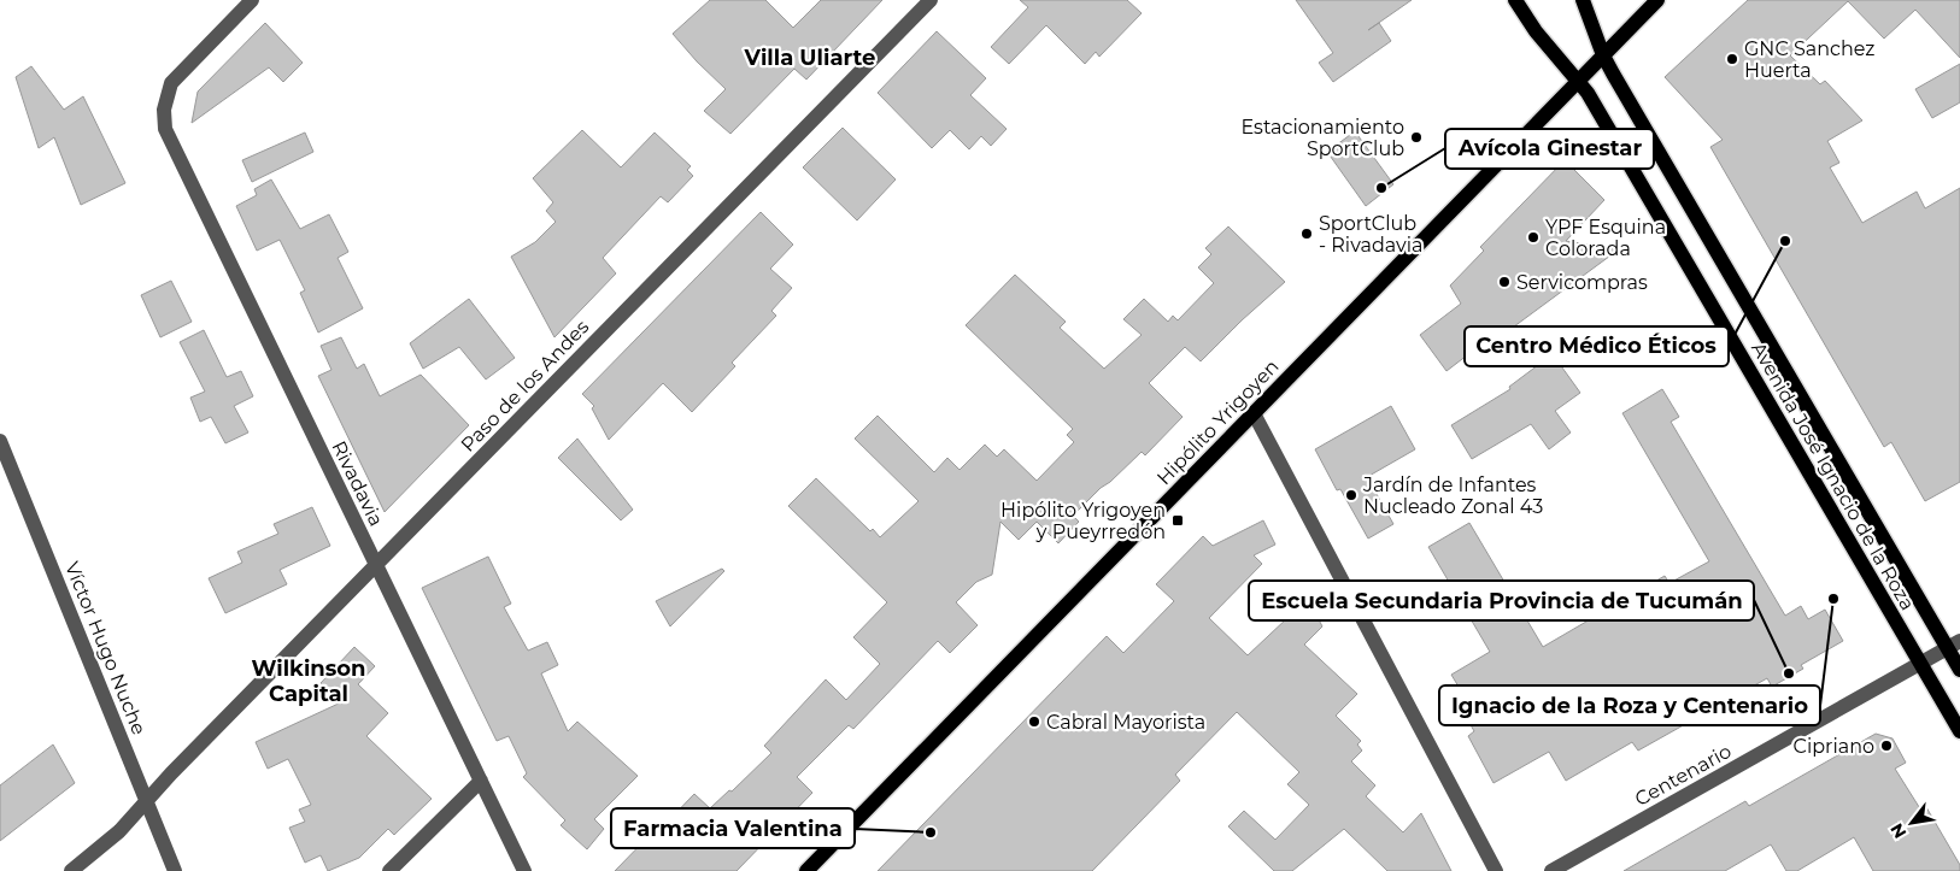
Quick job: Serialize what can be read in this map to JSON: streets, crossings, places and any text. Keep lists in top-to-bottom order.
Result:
{
  "streets": {
    "main road": ["Hipólito Yrigoyen", "Avenida José Ignacio de la Roza"],
    "street": [
      "Paso de los Andes",
      "Rivadavia",
      "Víctor Hugo Nuche",
      "Centenario"
    ]
  },
  "crossings": [
    ["Paso de los Andes", "Rivadavia"],
    ["Paso de los Andes", "Víctor Hugo Nuche"],
    ["Hipólito Yrigoyen", "Avenida José Ignacio de la Roza"],
    ["Avenida José Ignacio de la Roza", "Centenario"]
  ],
  "districts": ["Villa Uliarte", "Wilkinson Capital"],
  "places": {
    "other": [
      "GNC Sanchez Huerta",
      "Estacionamiento SportClub",
      "Avícola Ginestar",
      "SportClub - Rivadavia",
      "YPF Esquina Colorada",
      "Centro Médico Éticos",
      "Servicompras",
      "Jardín de Infantes Nucleado Zonal 43",
      "Ignacio de la Roza y Centenario",
      "Escuela Secundaria Provincia de Tucumán",
      "Cabral Mayorista",
      "Cipriano",
      "Farmacia Valentina"
    ],
    "transit": ["Hipólito Yrigoyen y Pueyrredón"]
  },
  "north": "bottom left"
}
